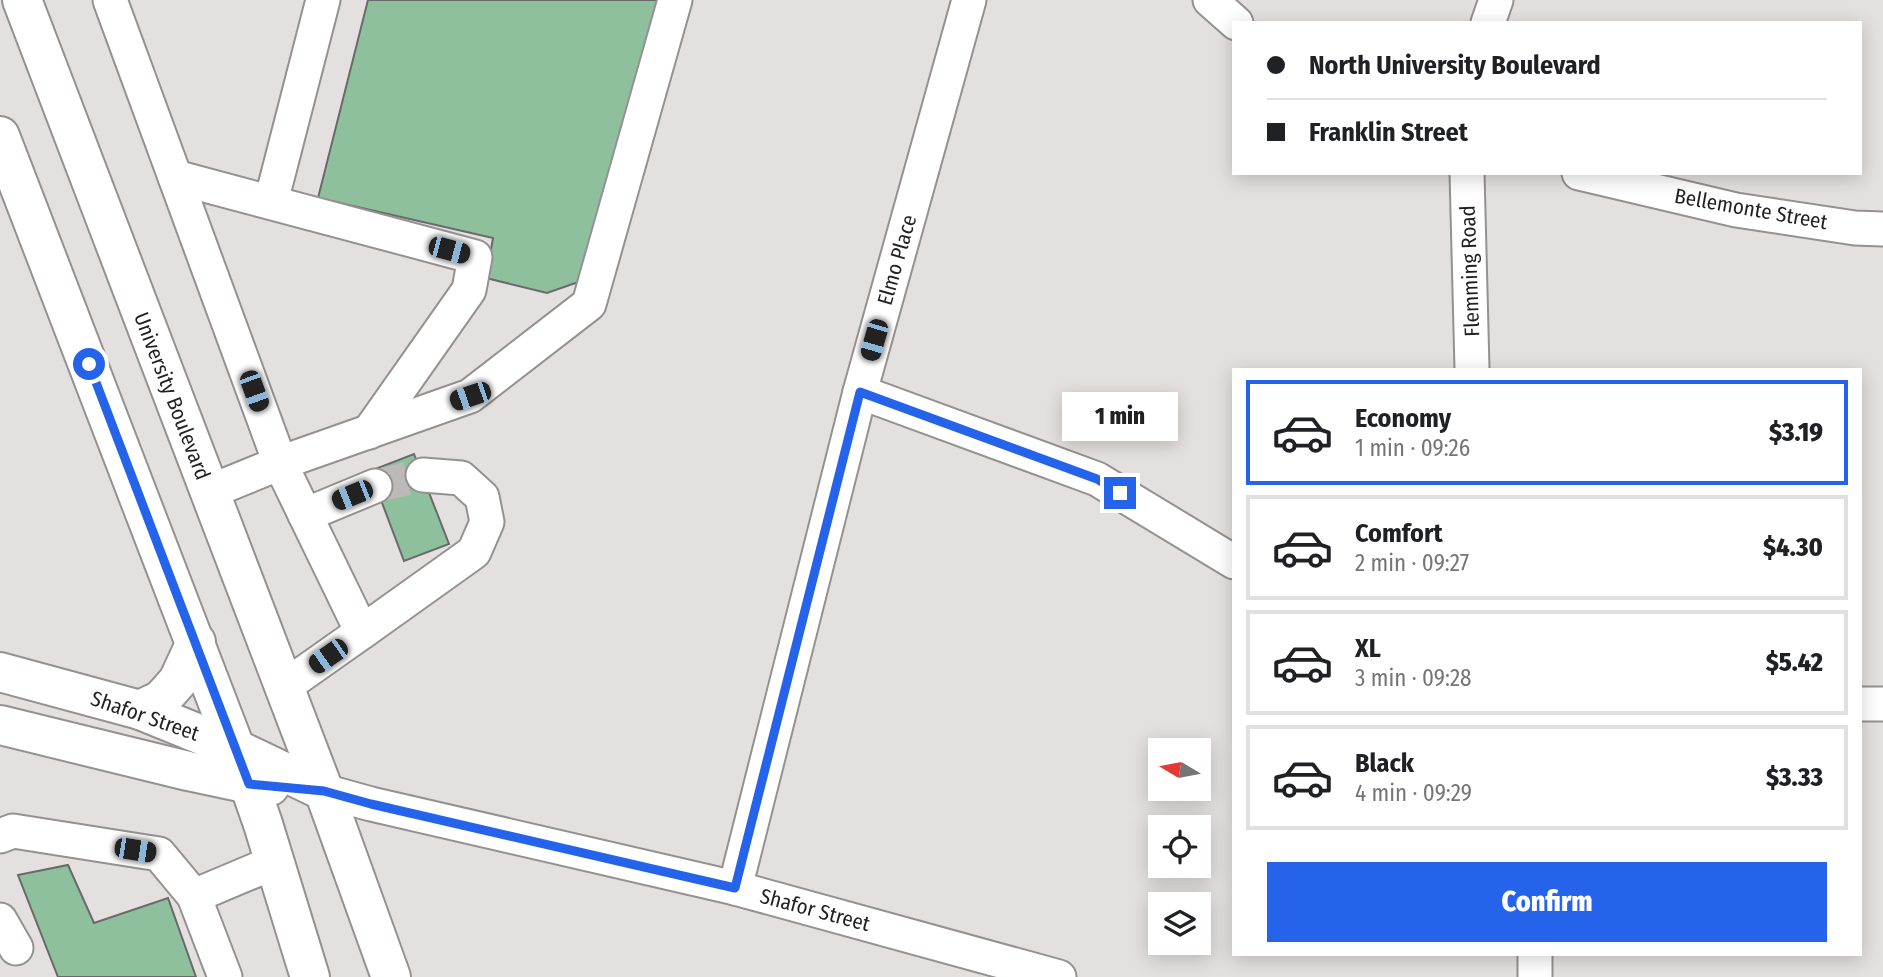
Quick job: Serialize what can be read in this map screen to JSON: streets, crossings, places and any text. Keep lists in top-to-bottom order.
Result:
{
  "streets": {
    "main road": ["University Boulevard", "Shafor Street"],
    "street": ["Bellemonte Street", "Elmo Place", "Flemming Road"]
  },
  "crossings": [
    ["Elmo Place", "Shafor Street"],
    ["University Boulevard", "Shafor Street"]
  ],
  "north": "left",
  "page": {
    "banner": ["North University Boulevard", "Franklin Street"],
    "list": [
      {
        "name": "Economy",
        "note": "1 min · 09:26",
        "value": "$3.19"
      },
      {
        "name": "Comfort",
        "note": "2 min · 09:27",
        "value": "$4.30"
      },
      {
        "name": "XL",
        "note": "3 min · 09:28",
        "value": "$5.42"
      },
      {
        "name": "Black",
        "note": "4 min · 09:29",
        "value": "$3.33"
      }
    ],
    "bubble": "1 min",
    "buttons": "Confirm"
  }
}
